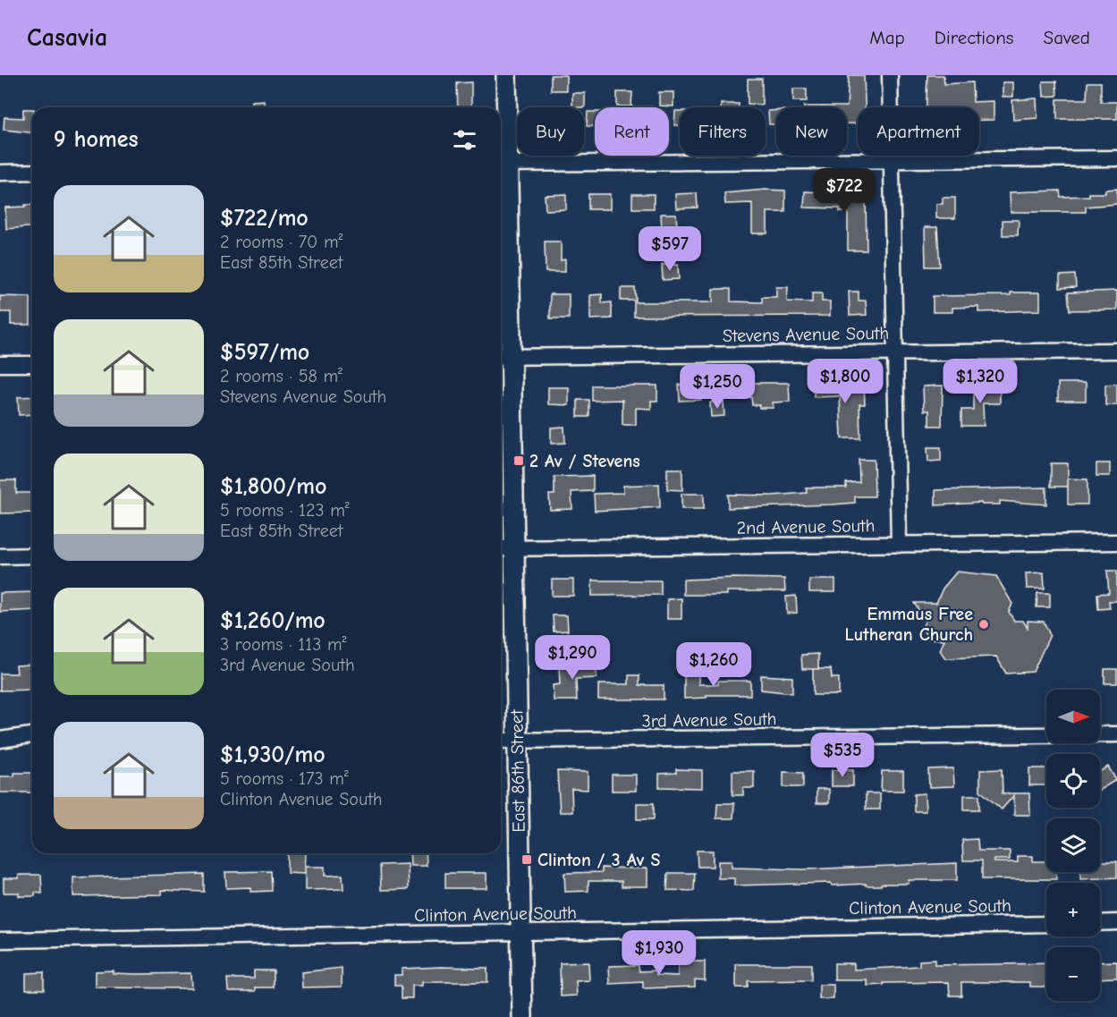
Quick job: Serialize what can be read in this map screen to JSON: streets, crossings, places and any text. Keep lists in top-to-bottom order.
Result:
{
  "streets": {
    "street": [
      "Stevens Avenue South",
      "2nd Avenue South",
      "3rd Avenue South",
      "East 86th Street",
      "Clinton Avenue South"
    ]
  },
  "crossings": [
    ["Stevens Avenue South", "East 86th Street"],
    ["2nd Avenue South", "East 86th Street"],
    ["3rd Avenue South", "East 86th Street"],
    ["East 86th Street", "Clinton Avenue South"]
  ],
  "places": {
    "transit": ["2 Av / Stevens", "Clinton / 3 Av S"],
    "other": ["Emmaus Free Lutheran Church"]
  },
  "north": "right",
  "page": {
    "header": "Casavia",
    "nav": ["Map", "Directions", "Saved"],
    "chip": [
      "Buy",
      "Rent",
      "Filters",
      "New",
      "Apartment"
    ],
    "heading": "9 homes",
    "price": [
      "$722",
      "$597",
      "$1,800",
      "$1,320",
      "$1,250",
      "$1,290",
      "$1,260",
      "$535",
      "$1,930"
    ],
    "list": [
      {
        "name": "$722/mo",
        "note": "2 rooms · 70 m² · East 85th Street"
      },
      {
        "name": "$597/mo",
        "note": "2 rooms · 58 m² · Stevens Avenue South"
      },
      {
        "name": "$1,800/mo",
        "note": "5 rooms · 123 m² · East 85th Street"
      },
      {
        "name": "$1,260/mo",
        "note": "3 rooms · 113 m² · 3rd Avenue South"
      },
      {
        "name": "$1,930/mo",
        "note": "5 rooms · 173 m² · Clinton Avenue South"
      }
    ],
    "map_buttons": ["+", "−"]
  }
}
